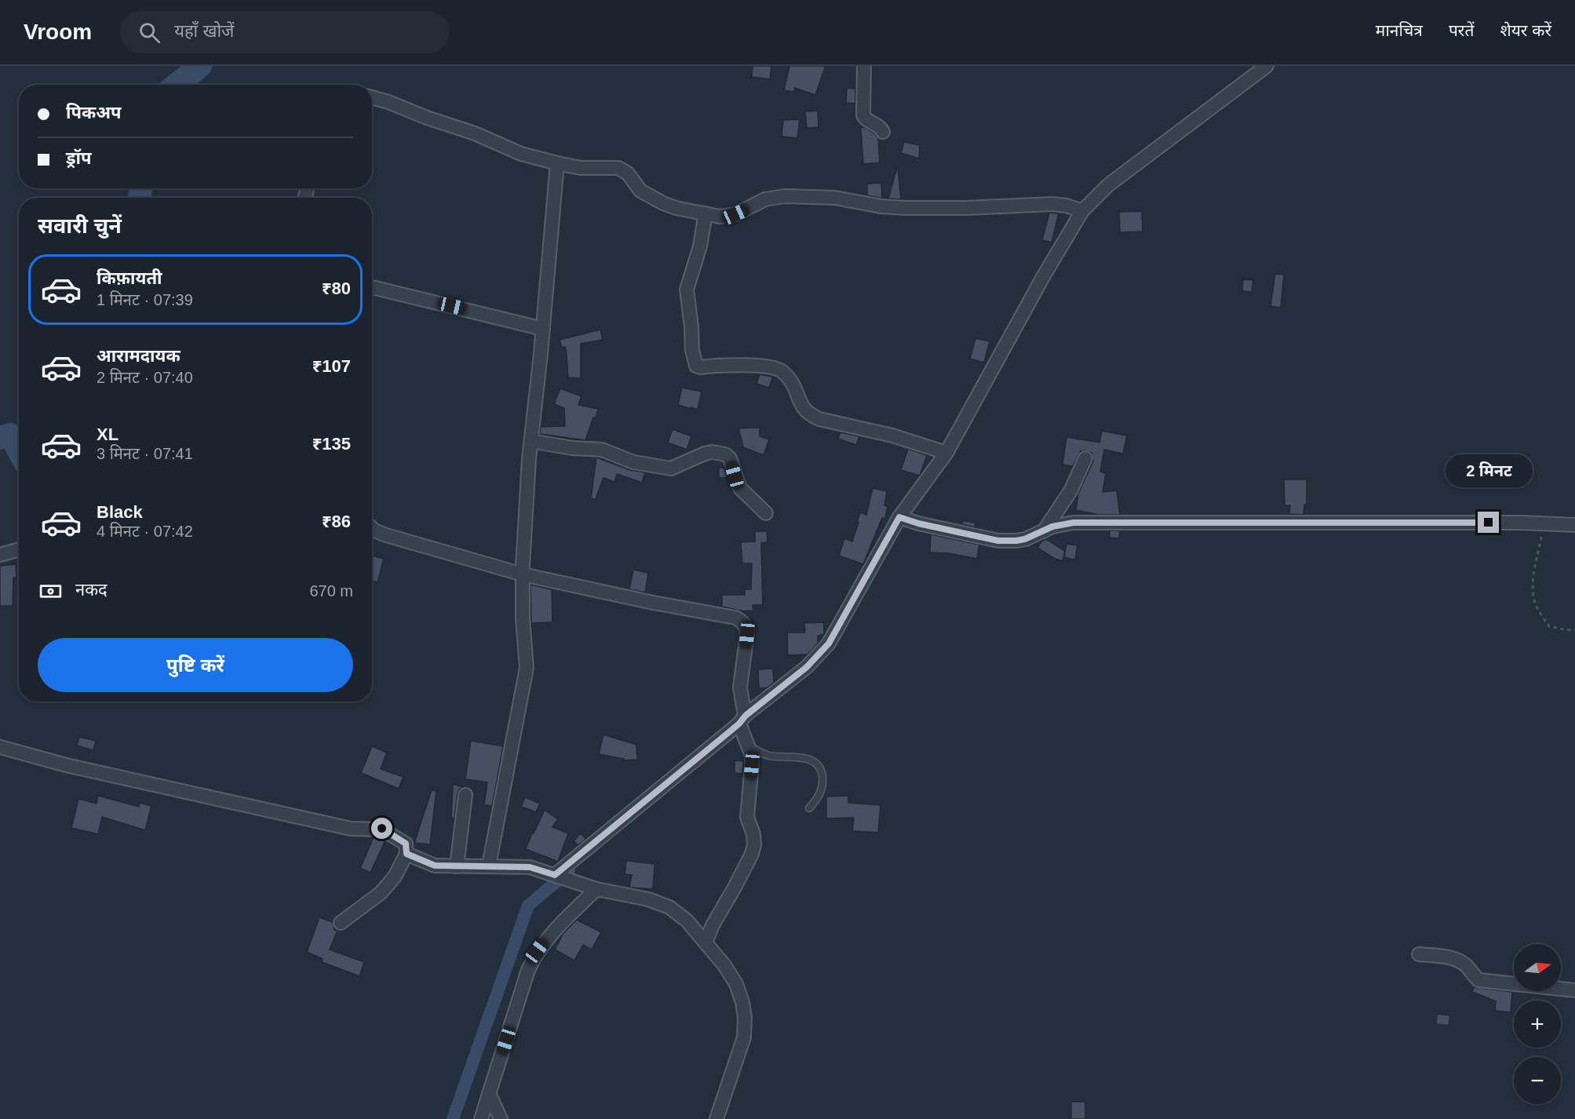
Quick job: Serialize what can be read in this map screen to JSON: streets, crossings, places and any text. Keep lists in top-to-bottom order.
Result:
{
  "north": "right",
  "page": {
    "header": "Vroom",
    "search": "यहाँ खोजें",
    "nav": ["मानचित्र", "परतें", "शेयर करें"],
    "banner": ["पिकअप", "ड्रॉप"],
    "heading": "सवारी चुनें",
    "list": [
      {
        "name": "किफ़ायती",
        "note": "1 मिनट · 07:39",
        "value": "₹80"
      },
      {
        "name": "आरामदायक",
        "note": "2 मिनट · 07:40",
        "value": "₹107"
      },
      {
        "name": "XL",
        "note": "3 मिनट · 07:41",
        "value": "₹135"
      },
      {
        "name": "Black",
        "note": "4 मिनट · 07:42",
        "value": "₹86"
      }
    ],
    "bubble": "2 मिनट",
    "pay": ["नकद", "670 m"],
    "buttons": "पुष्टि करें",
    "map_buttons": ["+", "−"]
  }
}
